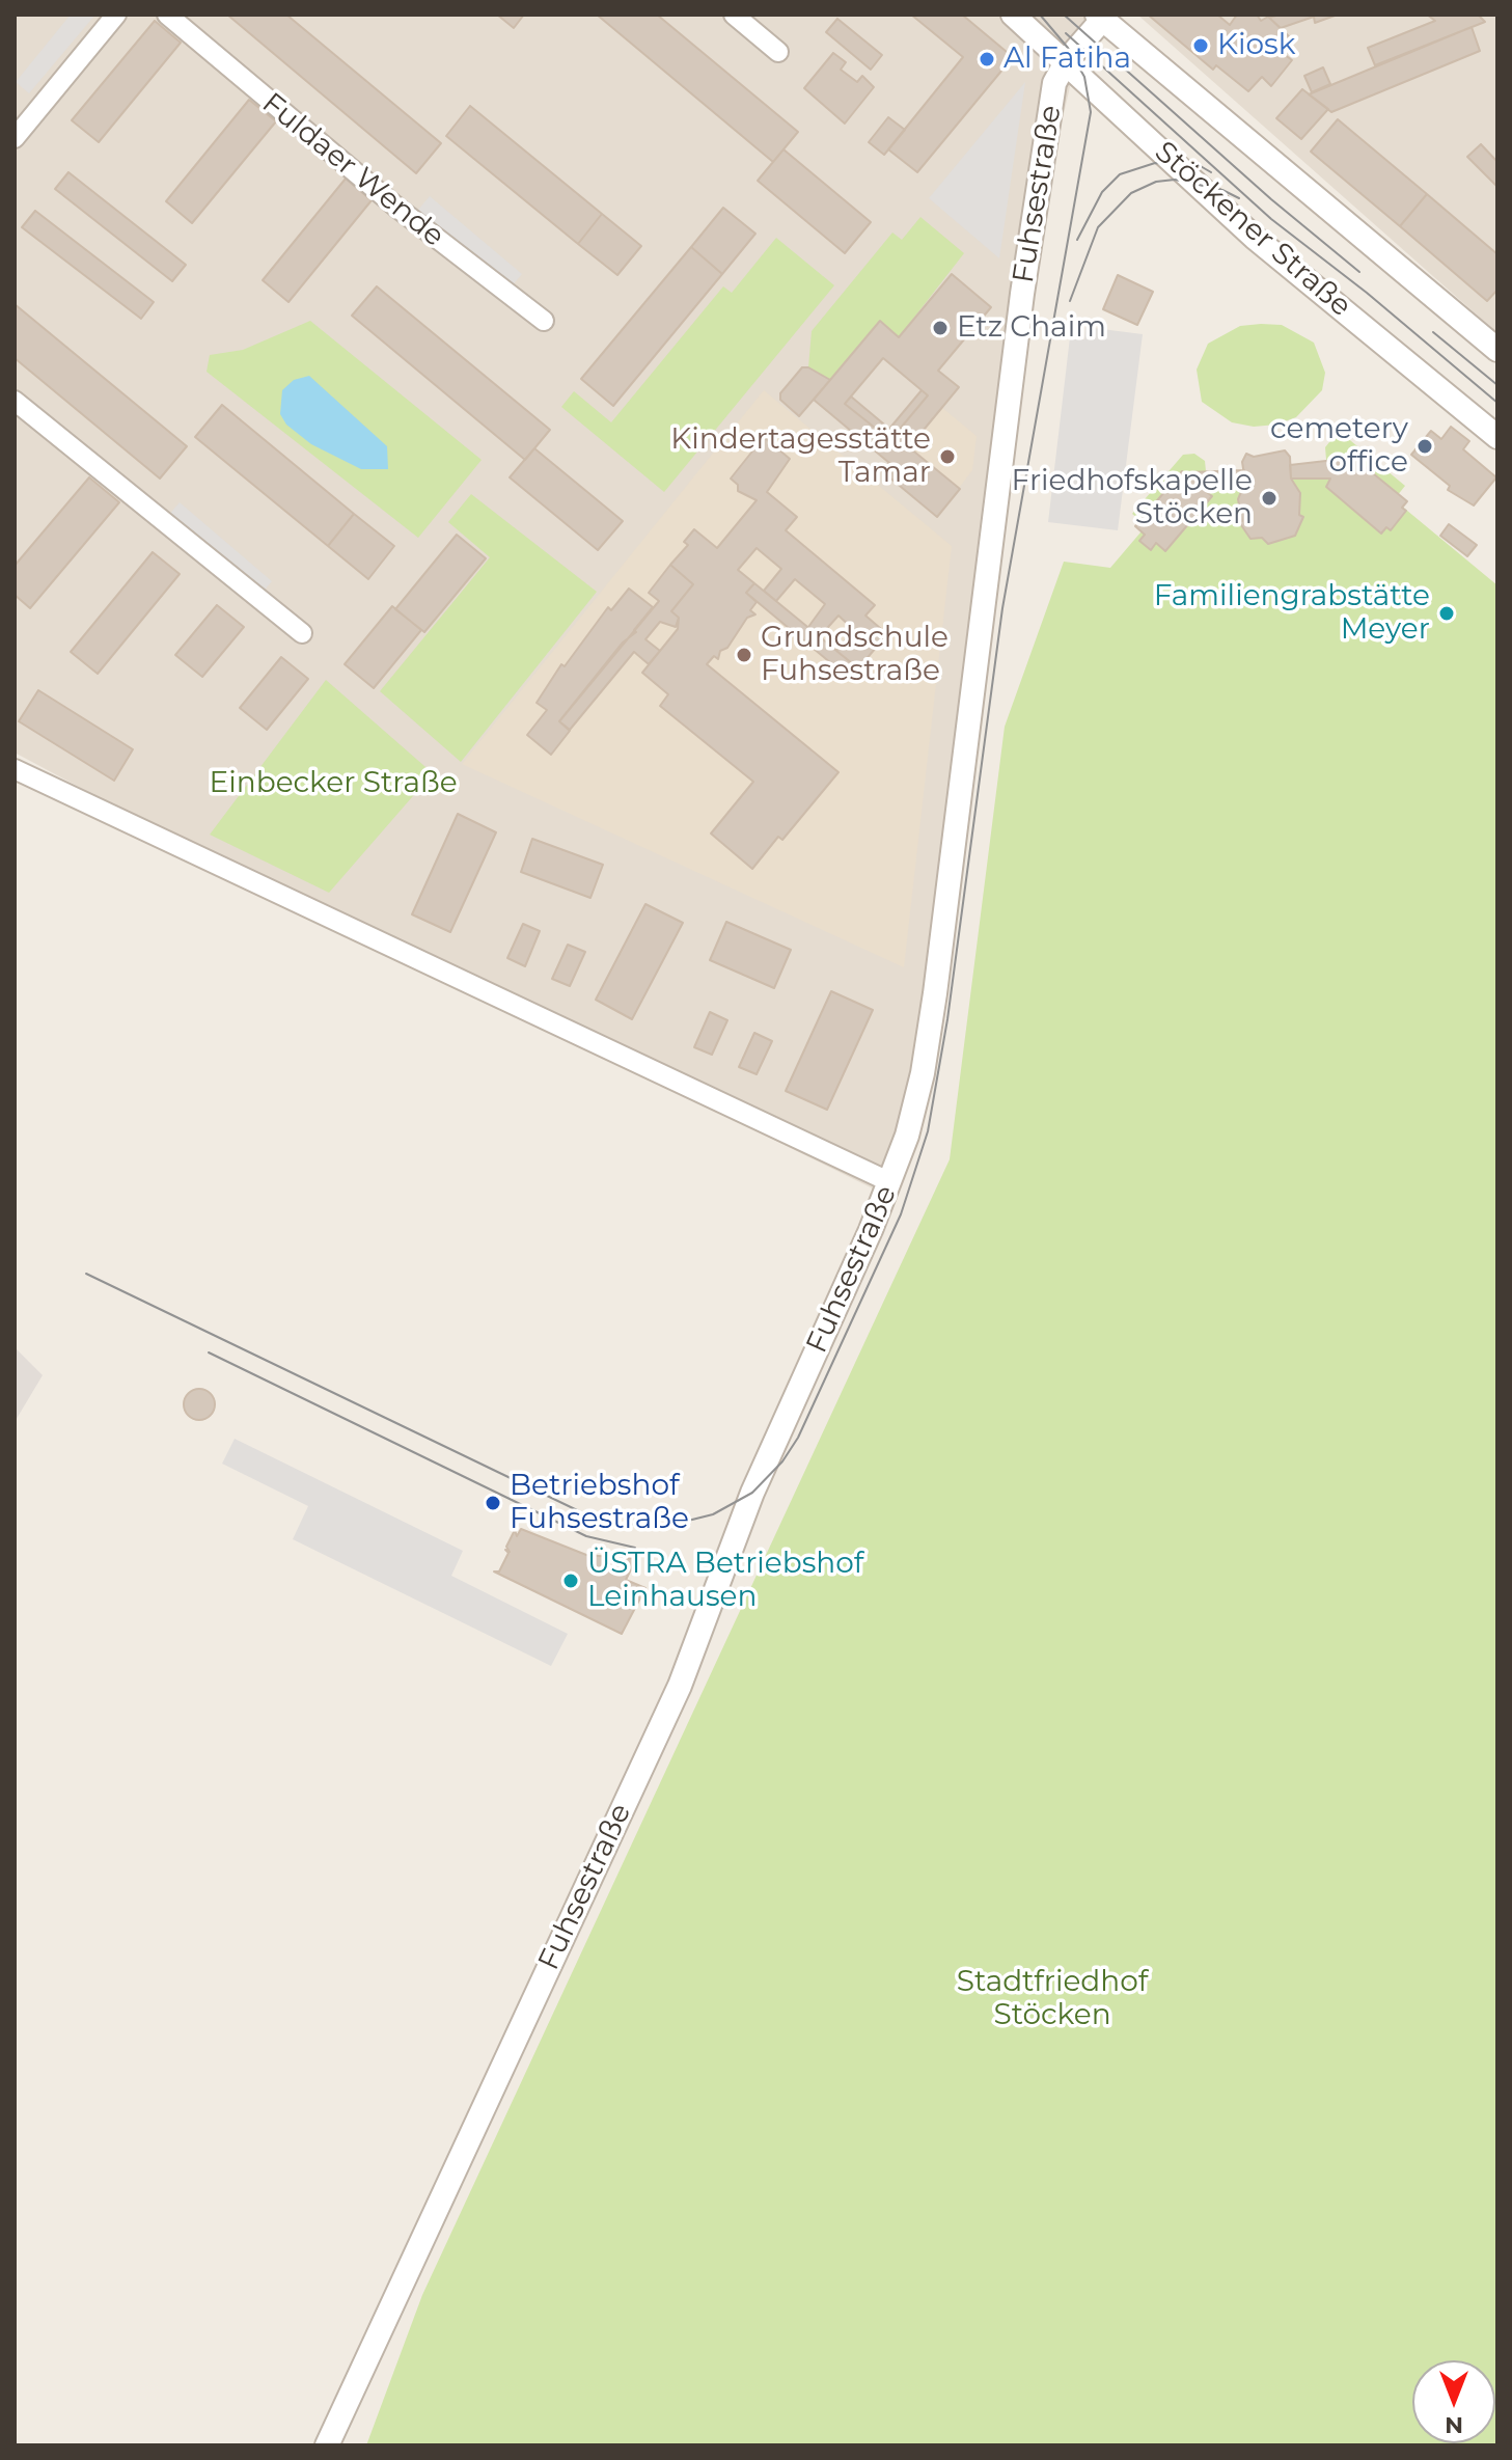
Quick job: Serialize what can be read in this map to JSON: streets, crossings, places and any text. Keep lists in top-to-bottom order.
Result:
{
  "streets": {
    "street": ["Fuldaer Wende", "Fuhsestraße", "Stöckener Straße"]
  },
  "crossings": [
    ["Fuhsestraße", "Stöckener Straße"]
  ],
  "parks": ["Einbecker Straße", "Stadtfriedhof Stöcken"],
  "places": [
    "Kiosk",
    "Al Fatiha",
    "Etz Chaim",
    "cemetery office",
    "Kindertagesstätte Tamar",
    "Friedhofskapelle Stöcken",
    "Familiengrabstätte Meyer",
    "Grundschule Fuhsestraße",
    "Betriebshof Fuhsestraße",
    "ÜSTRA Betriebshof Leinhausen"
  ],
  "north": "bottom"
}
